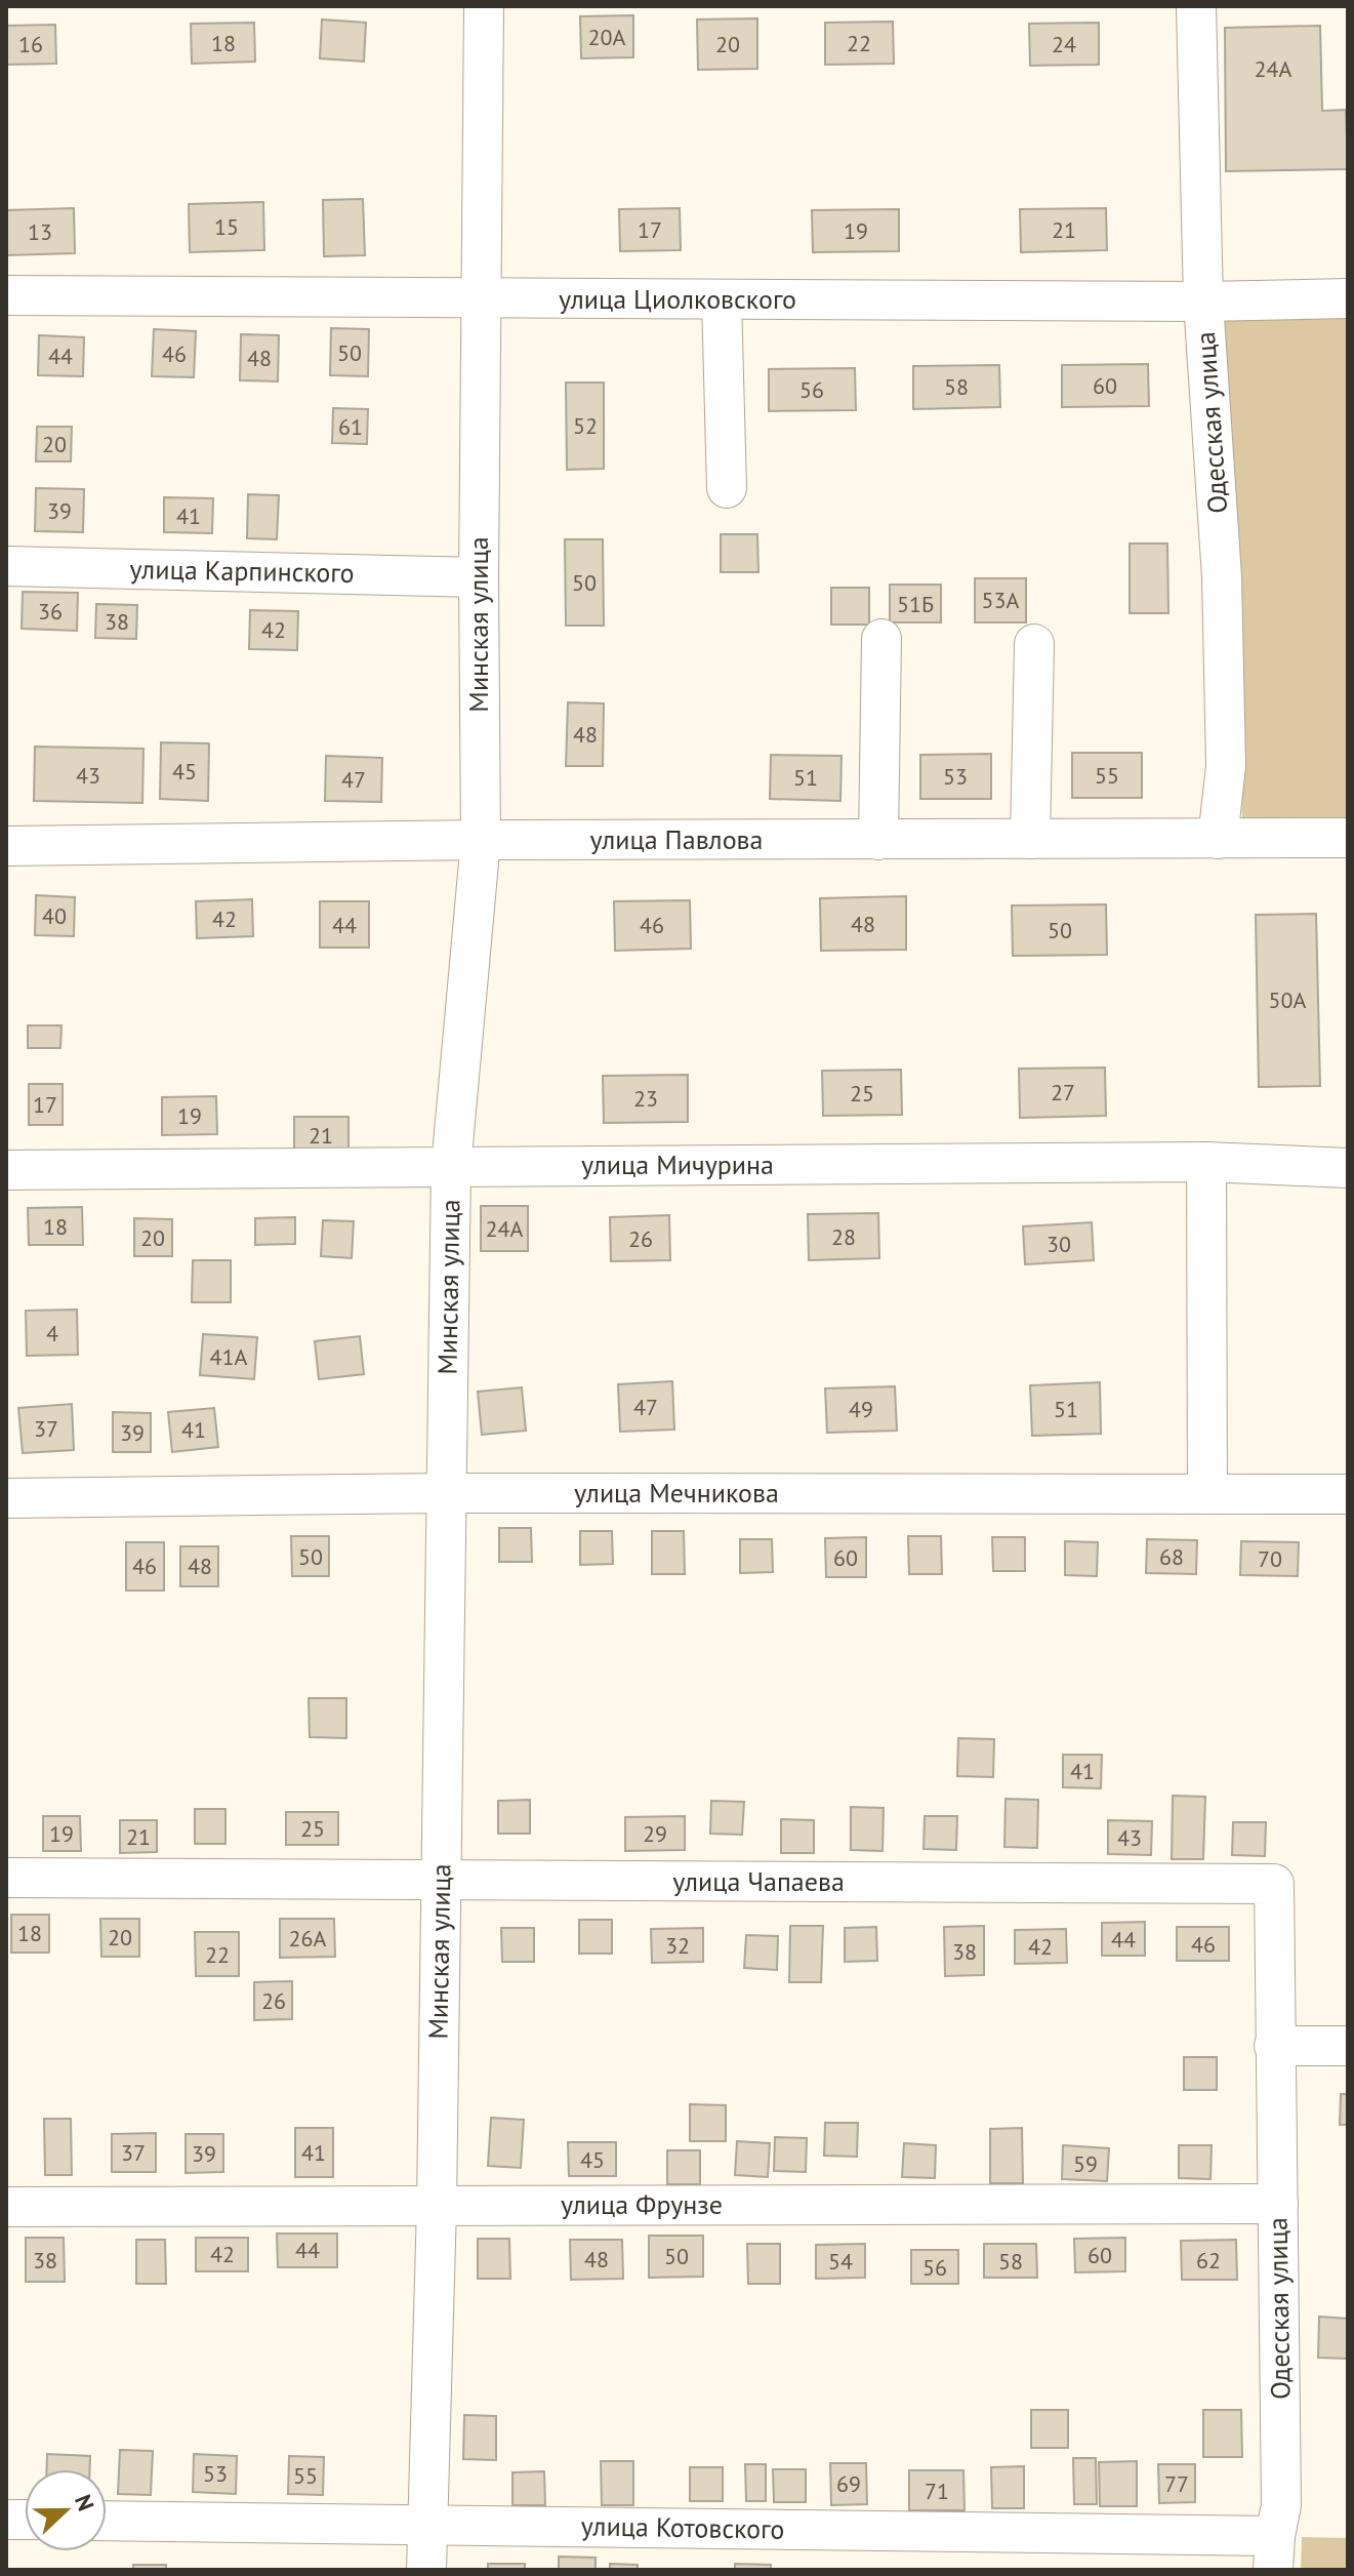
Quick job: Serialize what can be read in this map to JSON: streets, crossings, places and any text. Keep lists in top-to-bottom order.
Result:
{
  "streets": {
    "street": [
      "улица Циолковского",
      "Одесская улица",
      "улица Карпинского",
      "Минская улица",
      "улица Павлова",
      "улица Мичурина",
      "улица Мечникова",
      "улица Чапаева",
      "улица Фрунзе",
      "улица Котовского"
    ]
  },
  "crossings": [
    ["улица Циолковского", "Одесская улица"],
    ["улица Циолковского", "Минская улица"],
    ["Одесская улица", "улица Павлова"],
    ["Одесская улица", "улица Чапаева"],
    ["Одесская улица", "улица Фрунзе"],
    ["Одесская улица", "улица Котовского"],
    ["улица Карпинского", "Минская улица"],
    ["Минская улица", "улица Павлова"],
    ["Минская улица", "улица Мичурина"],
    ["Минская улица", "улица Мечникова"],
    ["Минская улица", "улица Чапаева"],
    ["Минская улица", "улица Фрунзе"],
    ["Минская улица", "улица Котовского"]
  ],
  "house_numbers": [
    "20А",
    "18",
    "22",
    "16",
    "20",
    "24",
    "24А",
    "15",
    "17",
    "21",
    "19",
    "13",
    "50",
    "46",
    "44",
    "48",
    "60",
    "58",
    "56",
    "52",
    "61",
    "20",
    "39",
    "41",
    "50",
    "53А",
    "51Б",
    "36",
    "38",
    "42",
    "48",
    "45",
    "43",
    "55",
    "53",
    "51",
    "47",
    "40",
    "42",
    "48",
    "44",
    "46",
    "50",
    "50А",
    "27",
    "25",
    "23",
    "17",
    "19",
    "21",
    "18",
    "24А",
    "28",
    "20",
    "26",
    "30",
    "4",
    "41А",
    "47",
    "49",
    "51",
    "37",
    "41",
    "39",
    "50",
    "68",
    "60",
    "70",
    "46",
    "48",
    "41",
    "25",
    "19",
    "29",
    "21",
    "43",
    "18",
    "20",
    "26А",
    "44",
    "46",
    "32",
    "42",
    "38",
    "22",
    "26",
    "37",
    "41",
    "39",
    "45",
    "59",
    "44",
    "42",
    "60",
    "50",
    "48",
    "38",
    "62",
    "54",
    "58",
    "56",
    "53",
    "55",
    "69",
    "77",
    "71"
  ],
  "north": "right"
}
